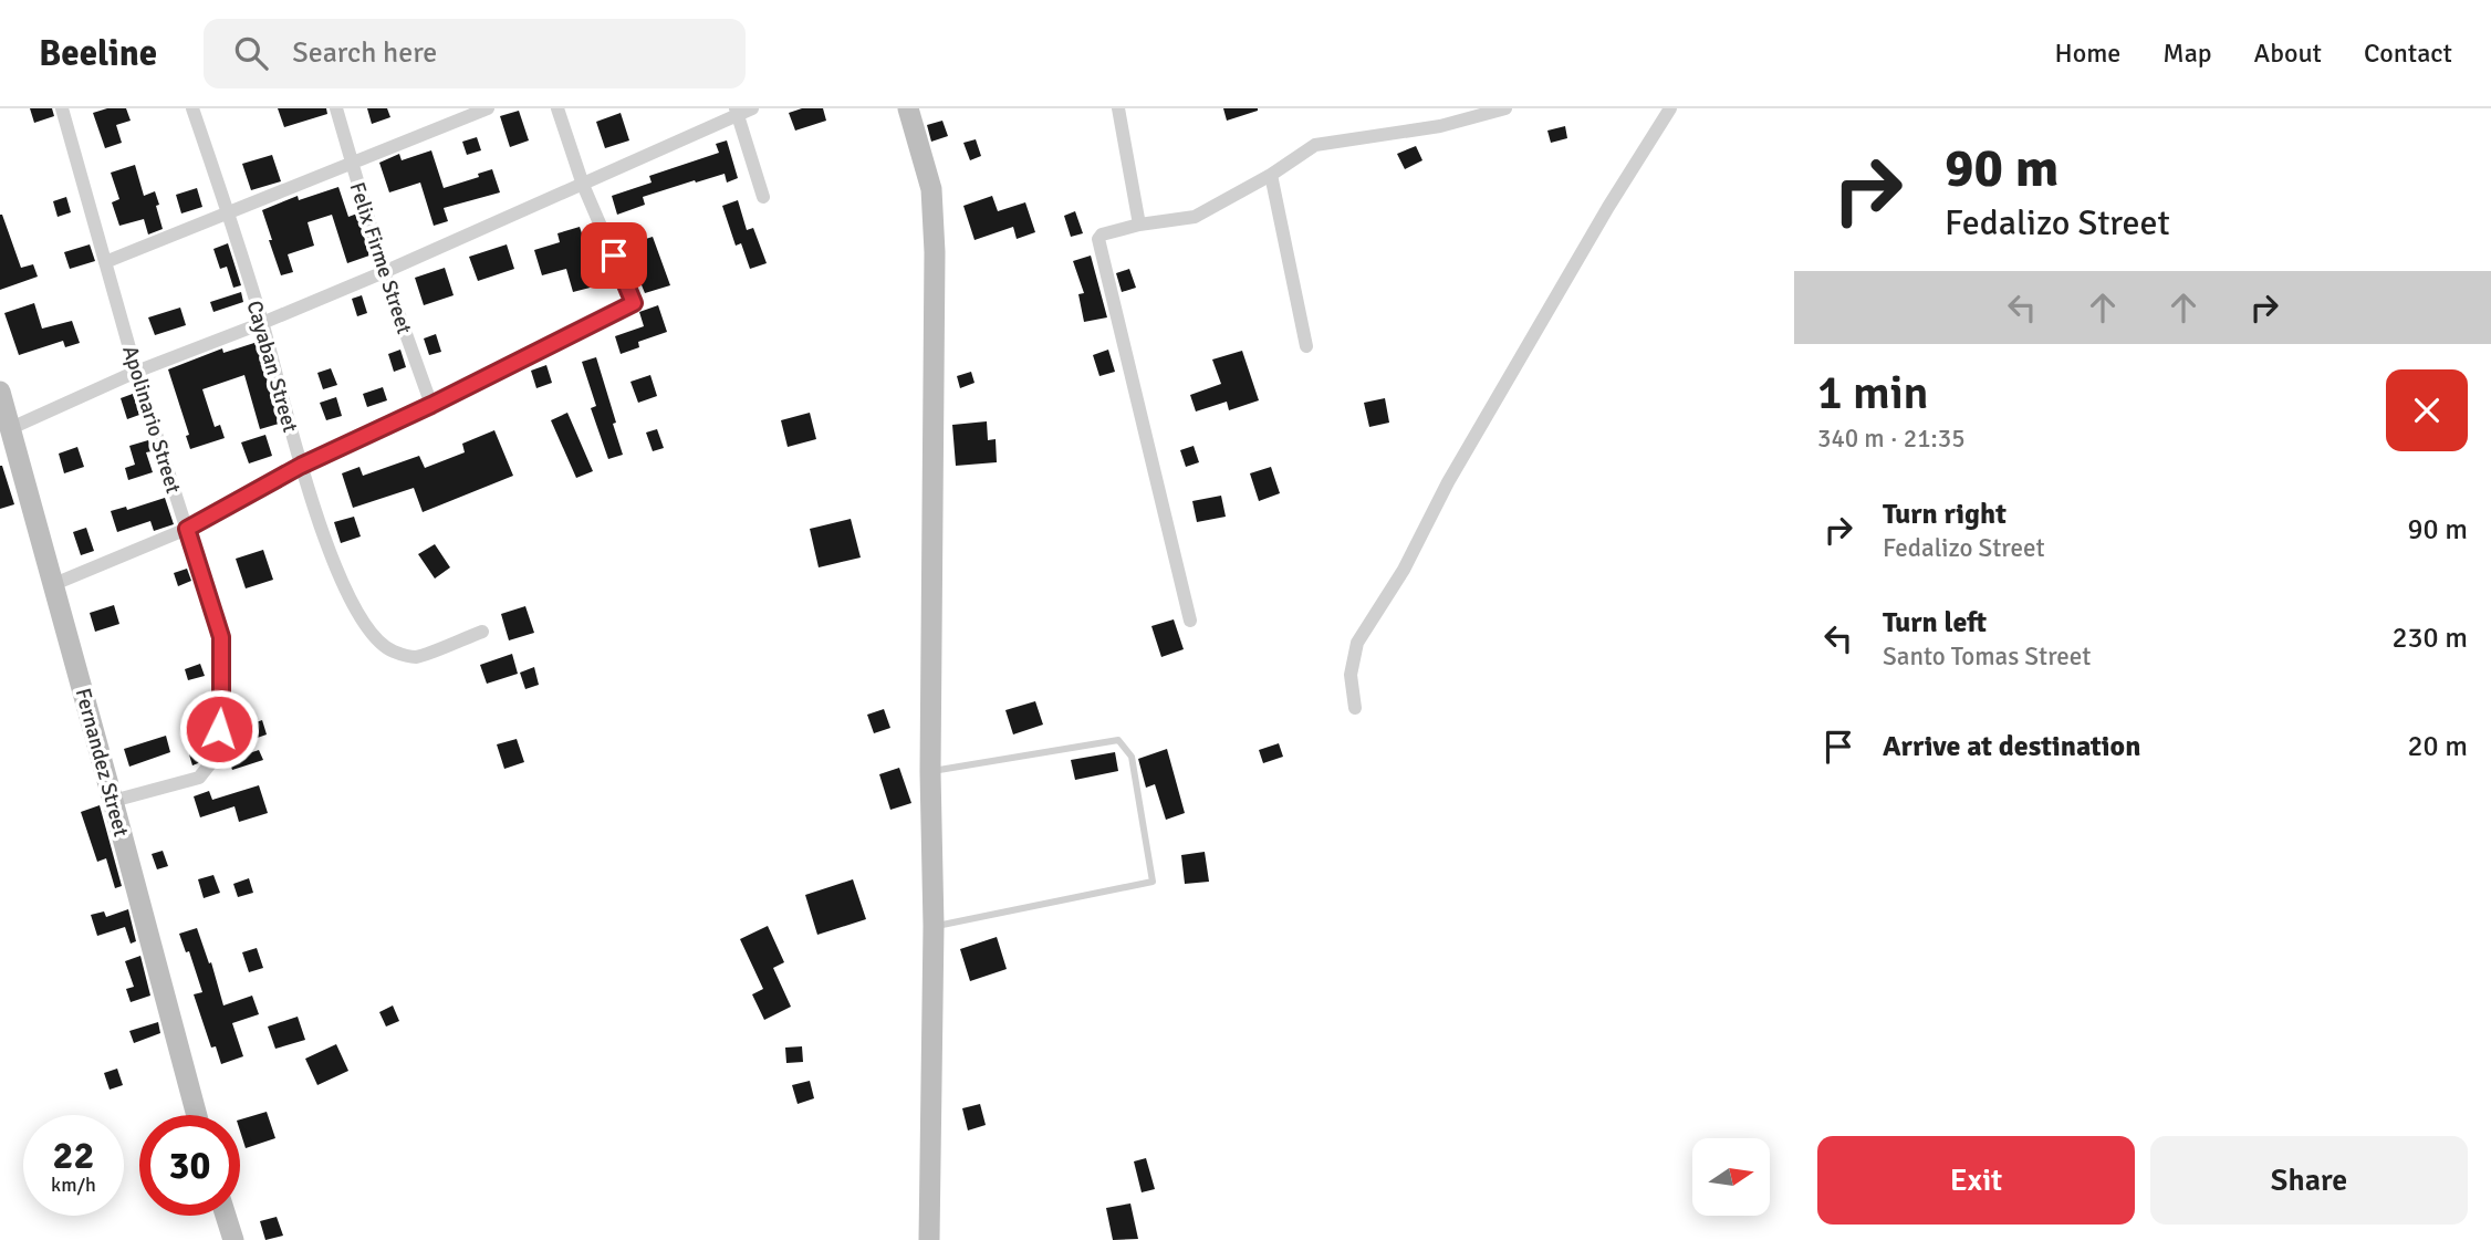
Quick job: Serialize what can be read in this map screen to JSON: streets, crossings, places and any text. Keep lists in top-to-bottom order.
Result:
{
  "streets": {
    "street": [
      "Felix Firme Street",
      "Cayaban Street",
      "Apolinario Street",
      "Fernandez Street"
    ]
  },
  "crossings": [
    ["Apolinario Street", "Fernandez Street"]
  ],
  "north": "right",
  "page": {
    "header": "Beeline",
    "search": "Search here",
    "nav": [
      "Home",
      "Map",
      "About",
      "Contact"
    ],
    "turn": ["90 m", "Fedalizo Street"],
    "heading": ["1 min", "340 m · 21:35"],
    "list": [
      {
        "name": "Turn right",
        "note": "Fedalizo Street",
        "value": "90 m"
      },
      {
        "name": "Turn left",
        "note": "Santo Tomas Street",
        "value": "230 m"
      },
      {
        "name": "Arrive at destination",
        "value": "20 m"
      }
    ],
    "speed": "22 km/h",
    "limit": "30",
    "buttons": ["Exit", "Share"]
  }
}
